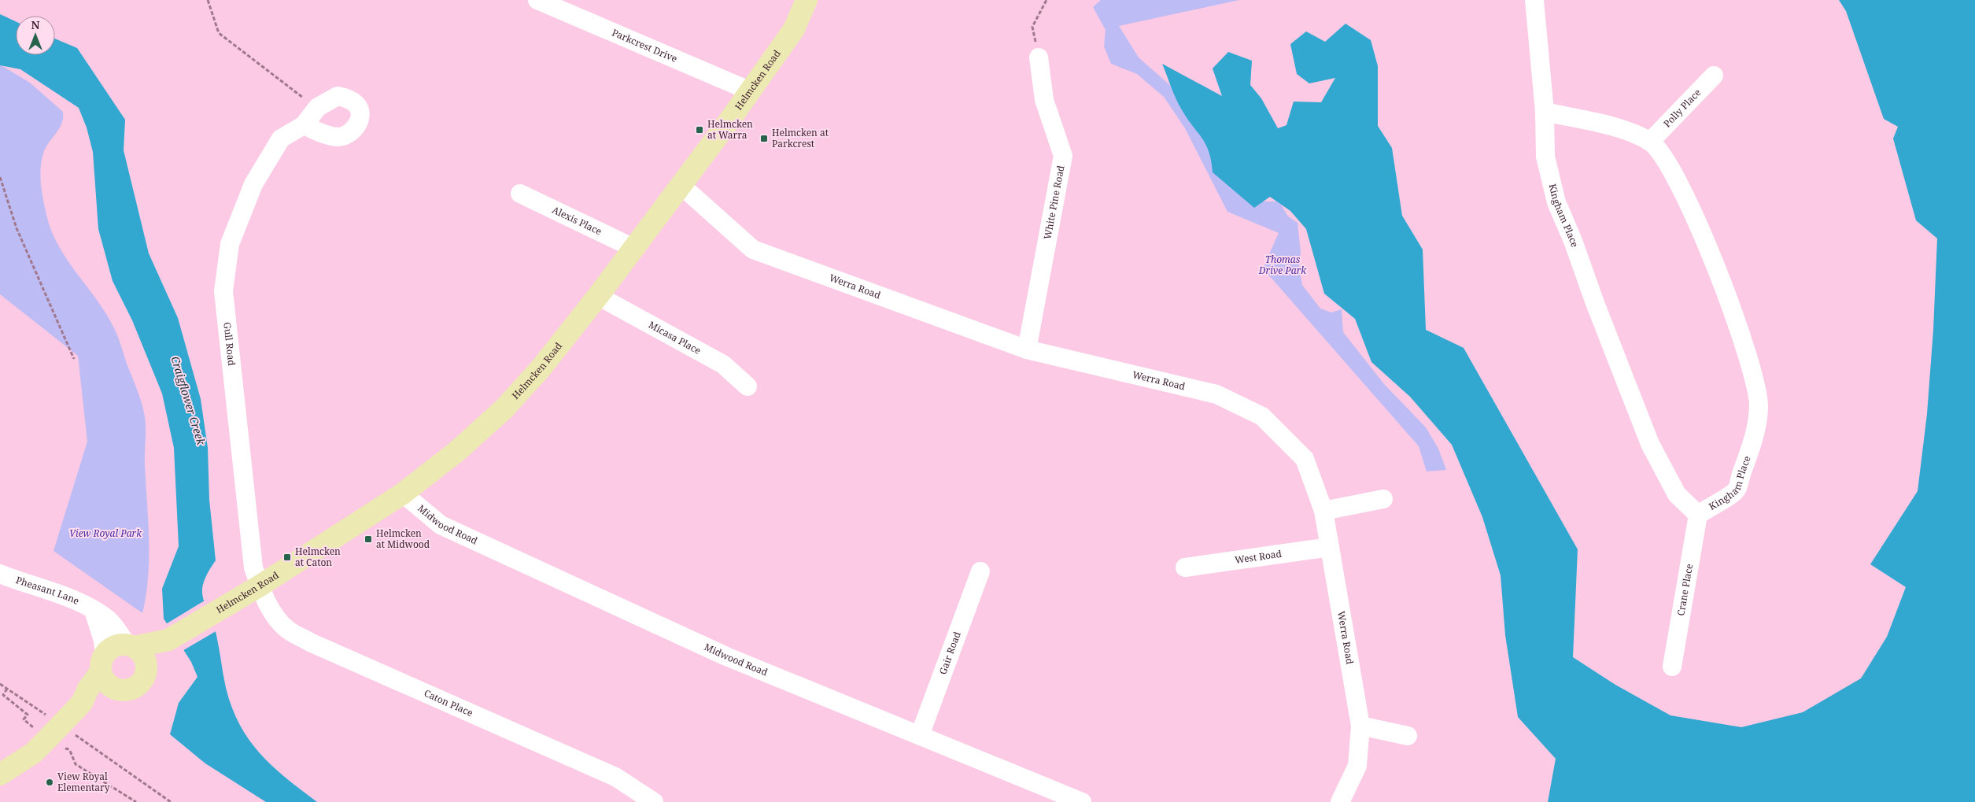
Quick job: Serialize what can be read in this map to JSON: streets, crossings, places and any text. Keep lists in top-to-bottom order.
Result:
{
  "streets": {
    "main road": ["Helmcken Road"],
    "street": [
      "Parkcrest Drive",
      "Polly Place",
      "White Pine Road",
      "Kingham Place",
      "Alexis Place",
      "Werra Road",
      "Micasa Place",
      "Gull Road",
      "Midwood Road",
      "West Road",
      "Crane Place",
      "Pheasant Lane",
      "Gair Road",
      "Caton Place"
    ]
  },
  "crossings": [
    ["Parkcrest Drive", "Helmcken Road"],
    ["Helmcken Road", "Alexis Place"],
    ["Helmcken Road", "Werra Road"],
    ["Helmcken Road", "Micasa Place"],
    ["Helmcken Road", "Gull Road"],
    ["Helmcken Road", "Midwood Road"],
    ["Helmcken Road", "Pheasant Lane"],
    ["Helmcken Road", "Caton Place"],
    ["Polly Place", "Kingham Place"],
    ["White Pine Road", "Werra Road"],
    ["Kingham Place", "Crane Place"],
    ["Werra Road", "West Road"],
    ["Gull Road", "Caton Place"],
    ["Midwood Road", "Gair Road"]
  ],
  "water": ["Craigflower Creek"],
  "parks": ["Thomas Drive Park", "View Royal Park"],
  "places": {
    "transit": [
      "Helmcken at Warra",
      "Helmcken at Parkcrest",
      "Helmcken at Midwood",
      "Helmcken at Caton"
    ],
    "other": ["View Royal Elementary"]
  },
  "north": "top"
}
